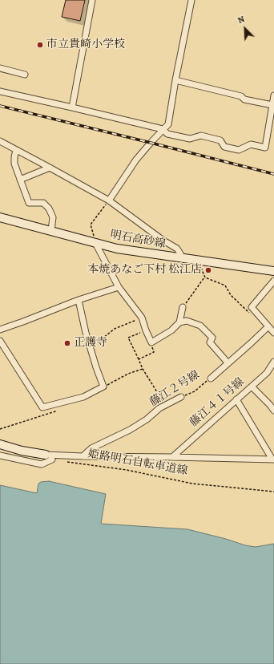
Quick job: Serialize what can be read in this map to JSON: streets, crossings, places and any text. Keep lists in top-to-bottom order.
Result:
{
  "streets": {
    "main road": ["明石高砂線"],
    "street": ["藤江２号線", "藤江４１号線"],
    "path": ["姫路明石自転車道線"]
  },
  "places": ["市立貴崎小学校", "本焼あなご下村 松江店", "正護寺"],
  "north": "top left"
}
